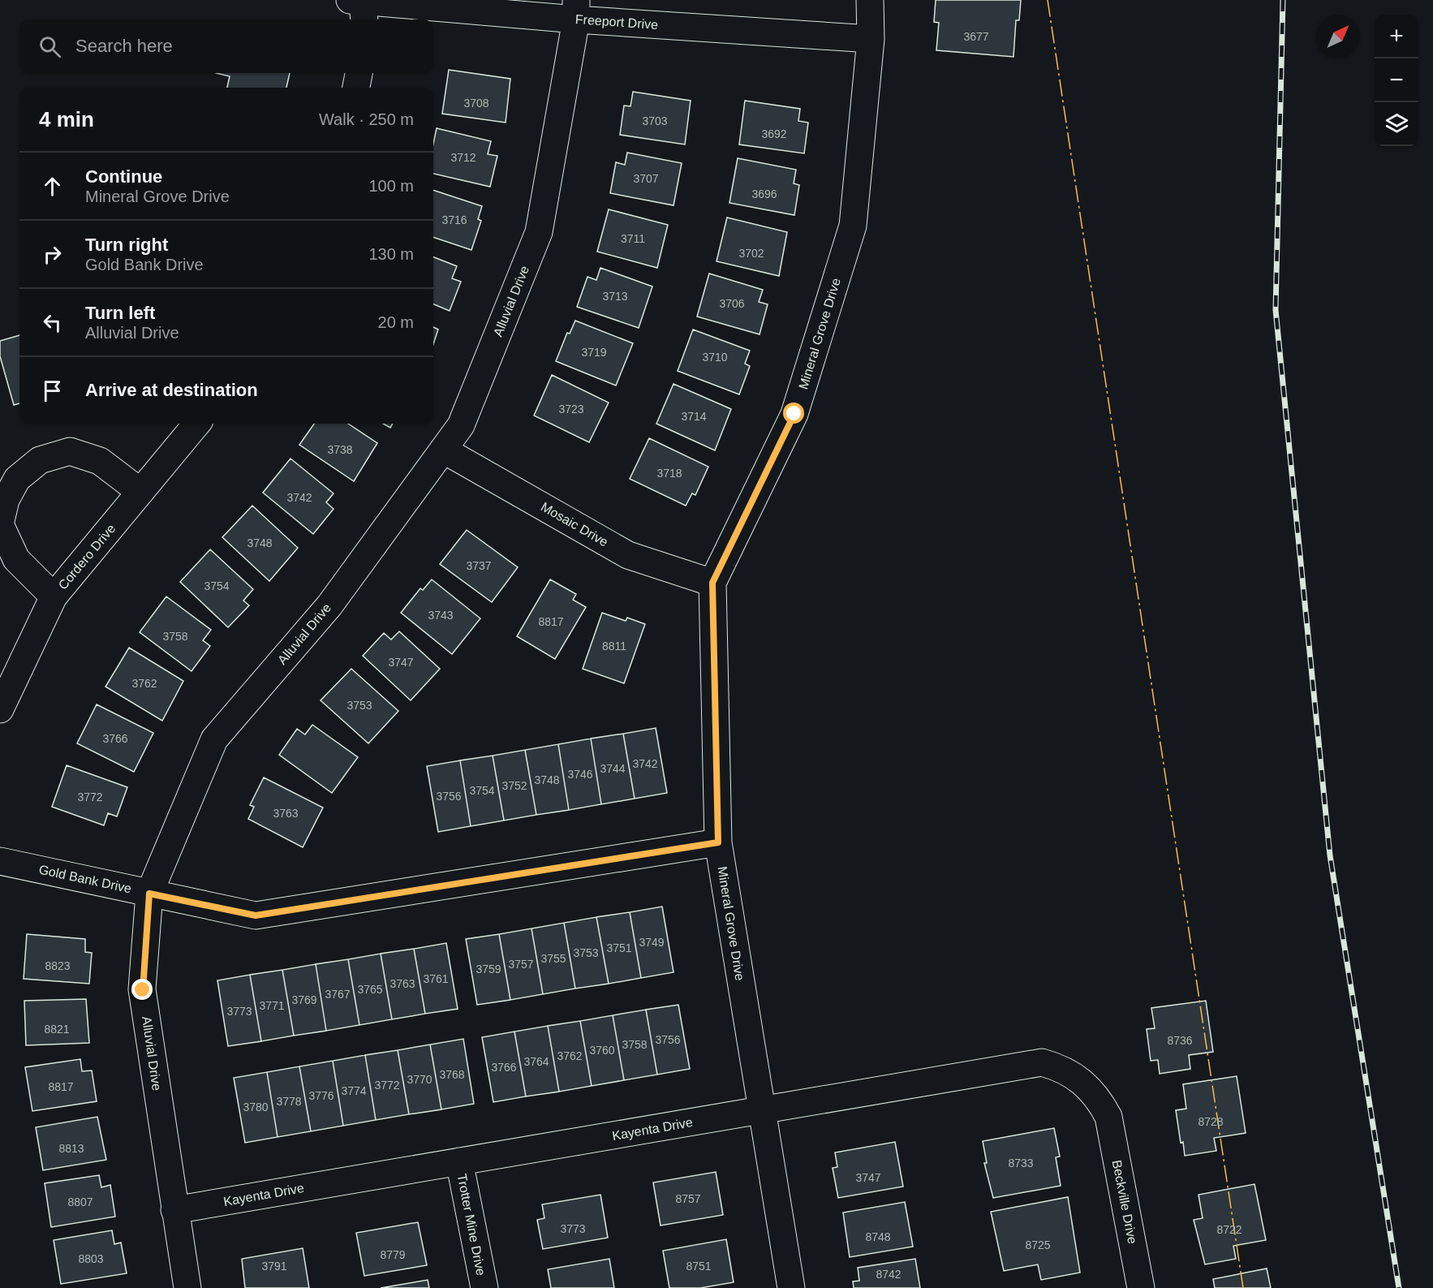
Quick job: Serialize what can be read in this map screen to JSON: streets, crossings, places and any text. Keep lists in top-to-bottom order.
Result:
{
  "streets": {
    "street": [
      "Freeport Drive",
      "Alluvial Drive",
      "Mineral Grove Drive",
      "Mosaic Drive",
      "Cordero Drive",
      "Gold Bank Drive",
      "Kayenta Drive",
      "Beckville Drive",
      "Trotter Mine Drive"
    ]
  },
  "crossings": [
    ["Freeport Drive", "Alluvial Drive"],
    ["Freeport Drive", "Mineral Grove Drive"],
    ["Alluvial Drive", "Mosaic Drive"],
    ["Alluvial Drive", "Gold Bank Drive"],
    ["Alluvial Drive", "Kayenta Drive"],
    ["Mineral Grove Drive", "Mosaic Drive"],
    ["Mineral Grove Drive", "Gold Bank Drive"],
    ["Mineral Grove Drive", "Kayenta Drive"],
    ["Kayenta Drive", "Beckville Drive"],
    ["Kayenta Drive", "Trotter Mine Drive"]
  ],
  "house_numbers": [
    "3677",
    "3708",
    "3703",
    "3692",
    "3712",
    "3707",
    "3696",
    "3716",
    "3711",
    "3702",
    "3713",
    "3706",
    "3719",
    "3710",
    "3723",
    "3714",
    "3738",
    "3718",
    "3742",
    "3748",
    "3737",
    "3754",
    "3743",
    "8817",
    "3758",
    "8811",
    "3747",
    "3762",
    "3753",
    "3766",
    "3742",
    "3744",
    "3746",
    "3748",
    "3752",
    "3754",
    "3756",
    "3772",
    "3763",
    "3749",
    "3751",
    "3753",
    "3755",
    "3757",
    "8823",
    "3759",
    "3761",
    "3763",
    "3765",
    "3767",
    "3769",
    "3771",
    "3773",
    "8821",
    "3756",
    "8736",
    "3758",
    "3760",
    "3762",
    "3764",
    "3766",
    "3768",
    "3770",
    "3772",
    "8817",
    "3774",
    "3776",
    "3778",
    "3780",
    "8728",
    "8813",
    "8733",
    "3747",
    "8757",
    "8807",
    "3773",
    "8722",
    "8748",
    "8725",
    "8779",
    "8803",
    "3791",
    "8751",
    "8742"
  ],
  "north": "top right",
  "page": {
    "map_buttons": ["+", "−"],
    "search": "Search here",
    "heading": ["4 min", "Walk · 250 m"],
    "list": [
      ["Continue", "Mineral Grove Drive", "100 m"],
      ["Turn right", "Gold Bank Drive", "130 m"],
      ["Turn left", "Alluvial Drive", "20 m"],
      "Arrive at destination"
    ]
  }
}
